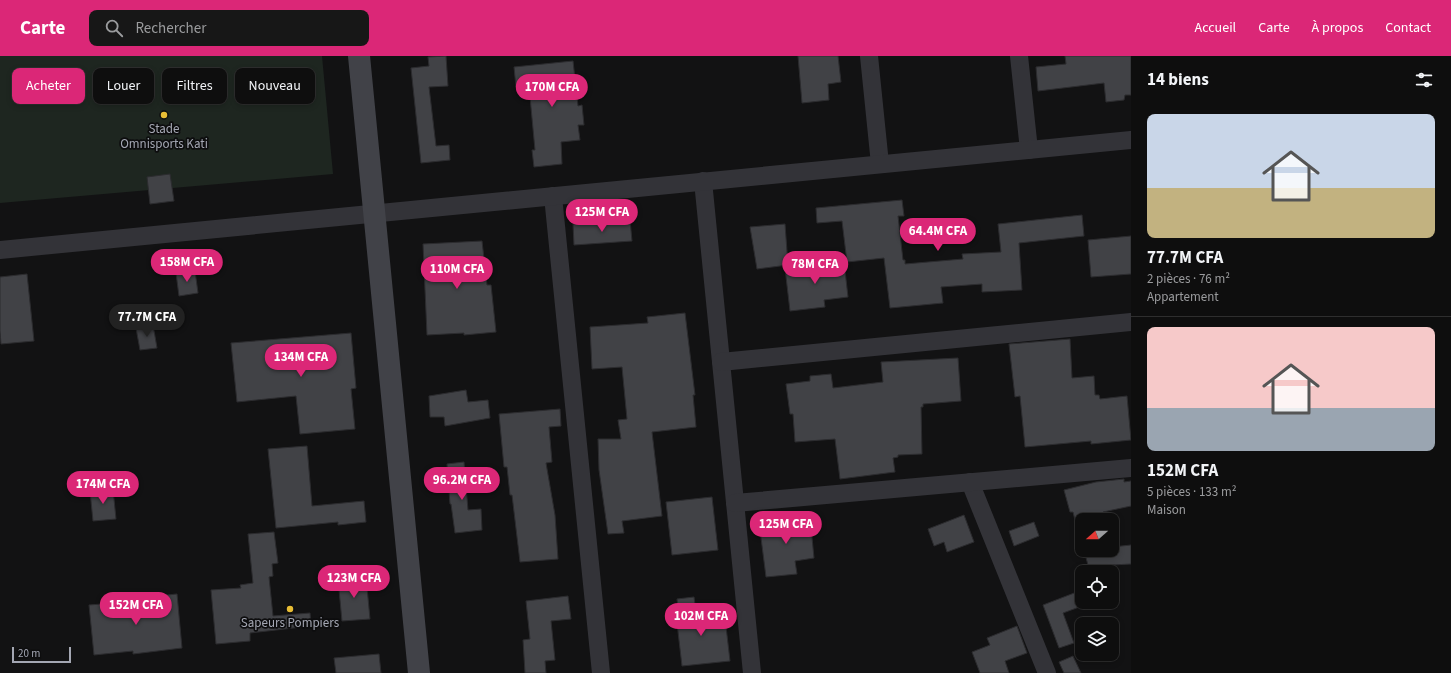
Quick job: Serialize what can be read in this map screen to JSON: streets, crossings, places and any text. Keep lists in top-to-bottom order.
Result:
{
  "places": ["Stade Omnisports Kati", "Sapeurs Pompiers"],
  "scale_bar": "20 m",
  "north": "left",
  "page": {
    "header": "Carte",
    "search": "Rechercher",
    "nav": [
      "Accueil",
      "Carte",
      "À propos",
      "Contact"
    ],
    "heading": "14 biens",
    "chip": [
      "Acheter",
      "Louer",
      "Filtres",
      "Nouveau"
    ],
    "price": [
      "170M CFA",
      "125M CFA",
      "64.4M CFA",
      "158M CFA",
      "78M CFA",
      "110M CFA",
      "77.7M CFA",
      "134M CFA",
      "96.2M CFA",
      "174M CFA",
      "125M CFA",
      "123M CFA",
      "152M CFA",
      "102M CFA"
    ],
    "list": [
      {
        "name": "77.7M CFA",
        "note": "2 pièces · 76 m² · Appartement"
      },
      {
        "name": "152M CFA",
        "note": "5 pièces · 133 m² · Maison"
      }
    ],
    "scale": "20 m"
  }
}
